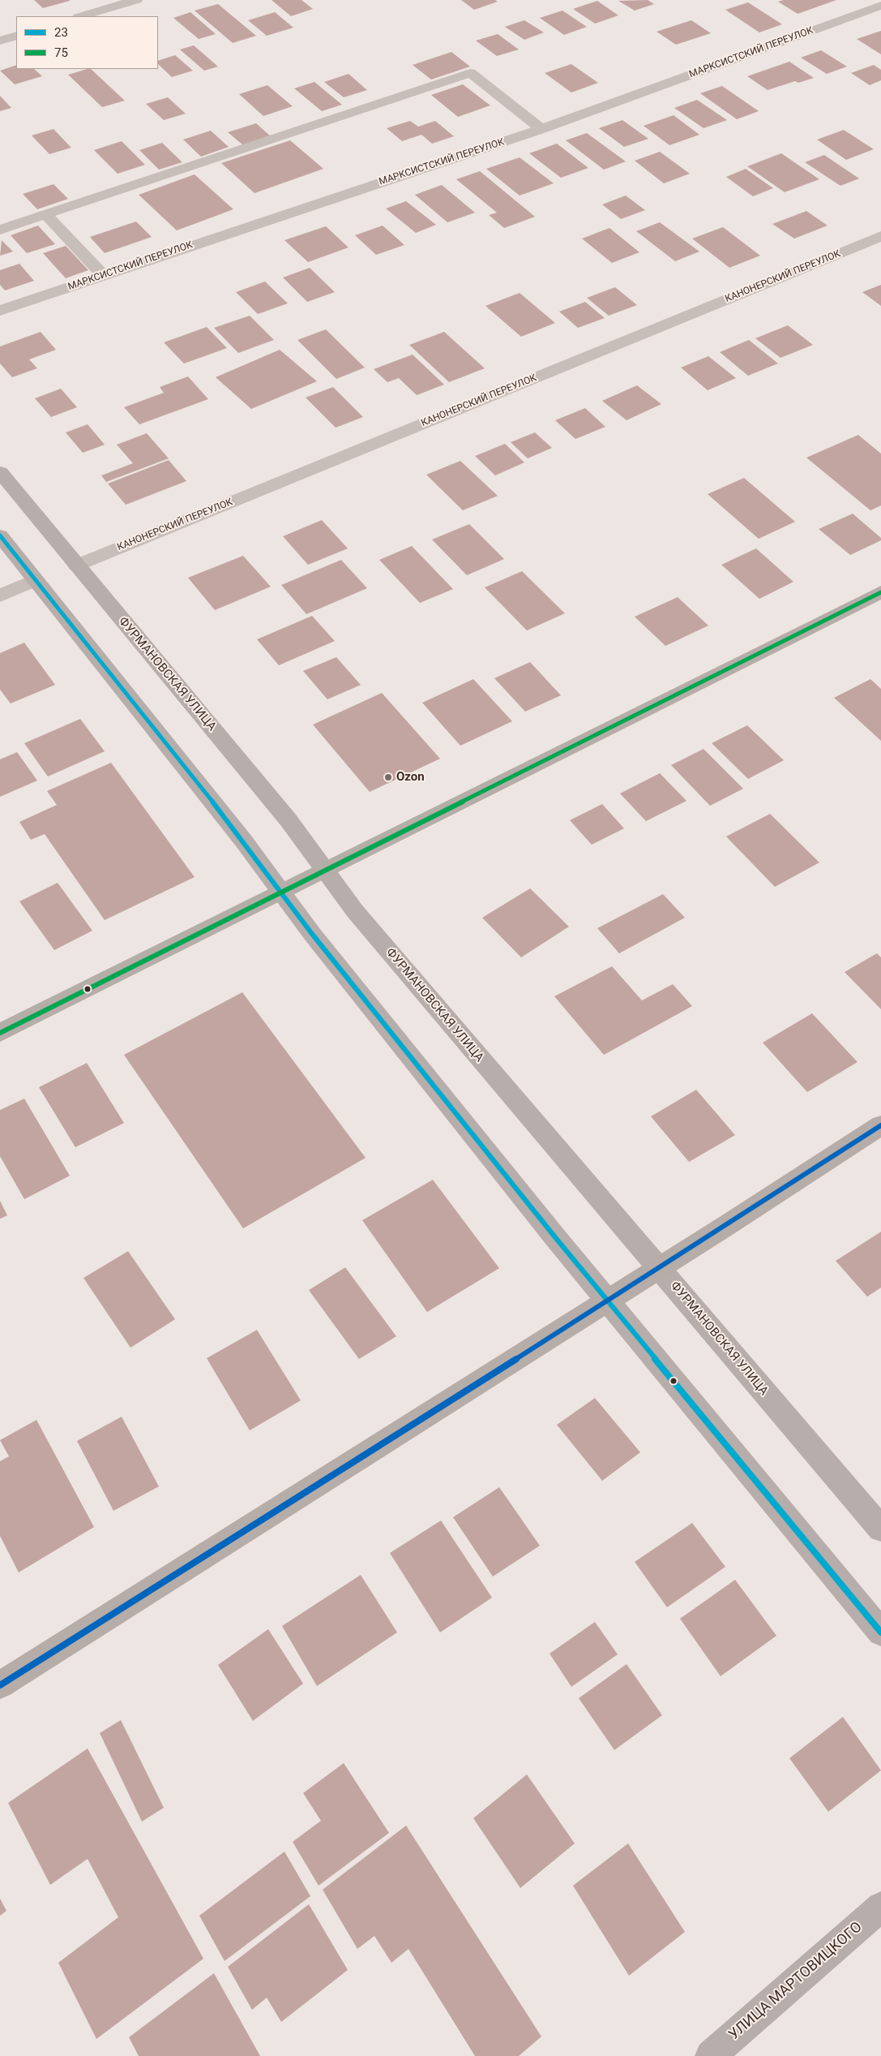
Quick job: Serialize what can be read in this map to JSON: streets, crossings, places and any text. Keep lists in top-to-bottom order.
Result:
{
  "streets": {
    "main road": ["ФУРМАНОВСКАЯ УЛИЦА", "УЛИЦА МАРТОВИЦКОГО"],
    "street": ["МАРКСИСТСКИЙ ПЕРЕУЛОК", "КАНОНЕРСКИЙ ПЕРЕУЛОК"]
  },
  "crossings": [
    ["КАНОНЕРСКИЙ ПЕРЕУЛОК", "ФУРМАНОВСКАЯ УЛИЦА"]
  ],
  "places": ["Ozon"],
  "lines": ["transit line 23", "transit line 75"],
  "legend": ["23", "75"]
}
